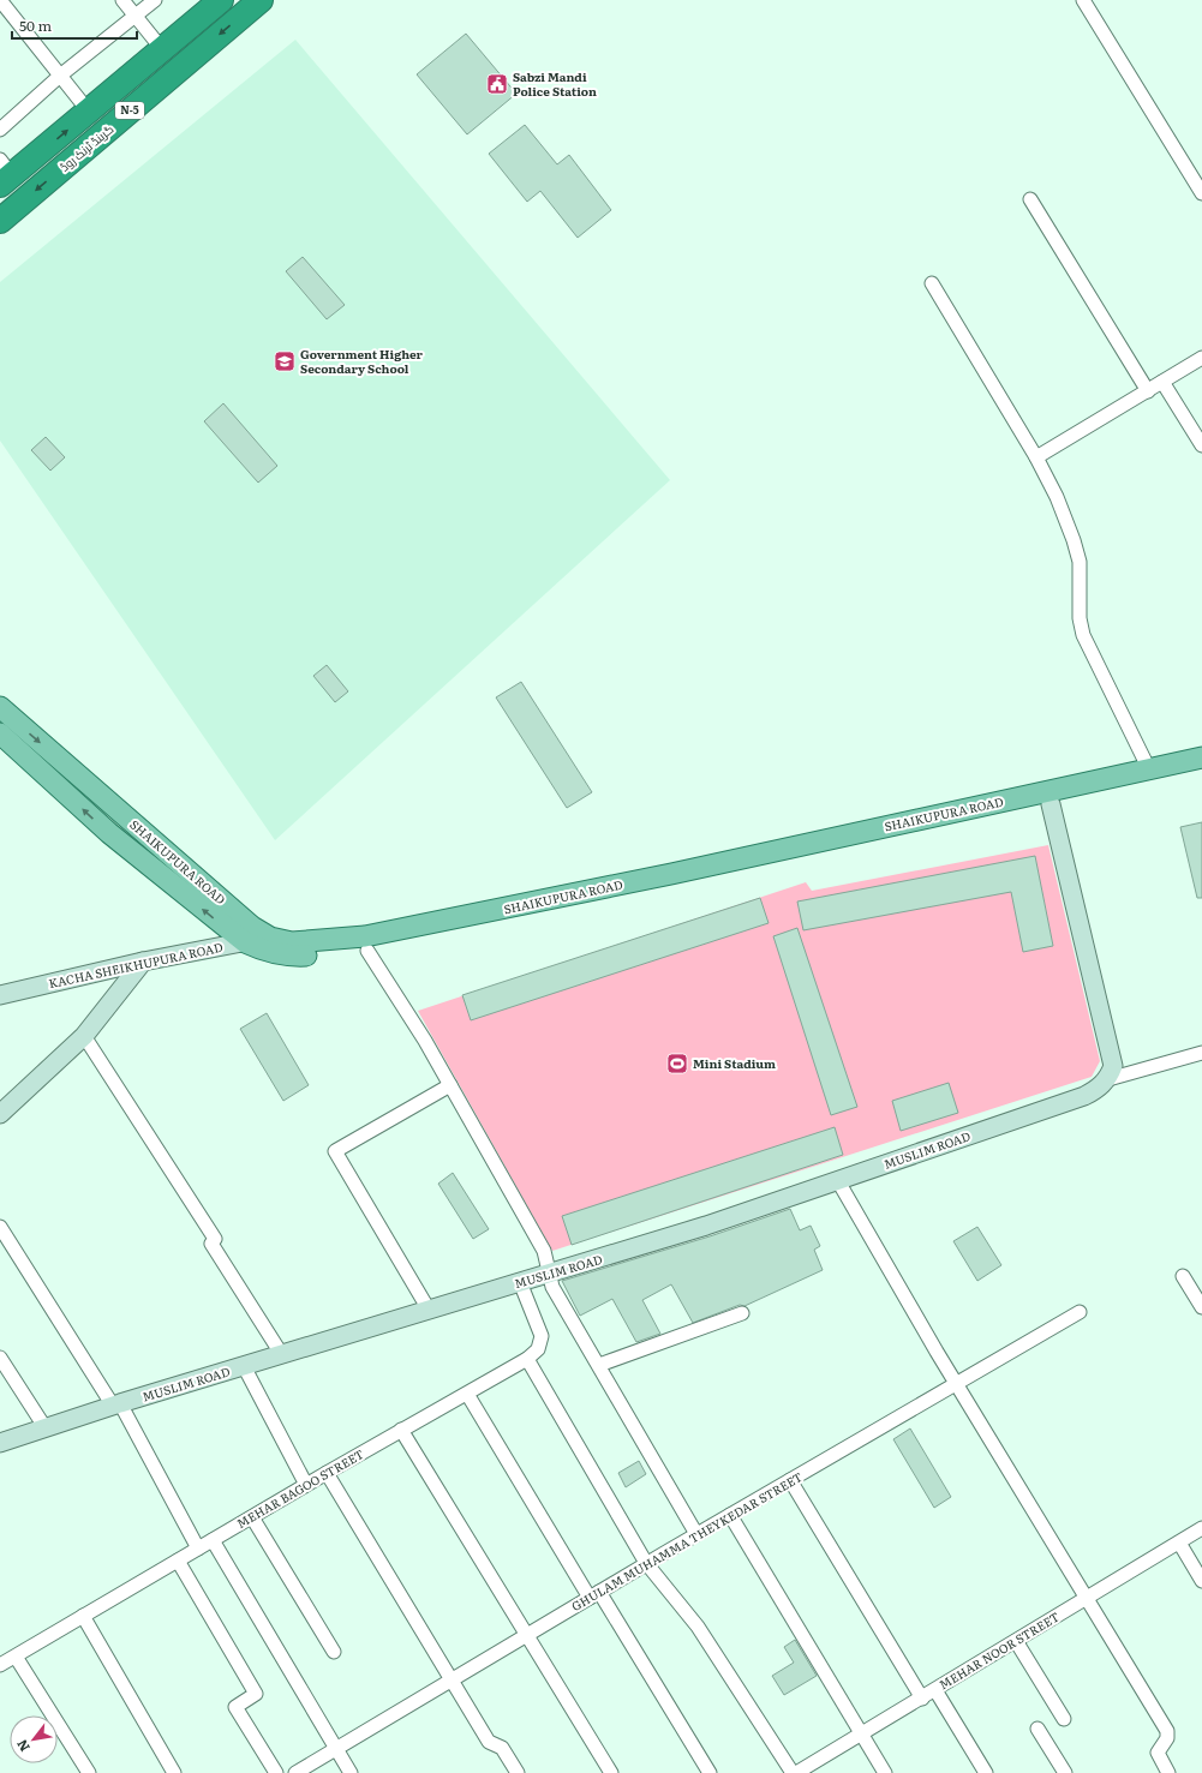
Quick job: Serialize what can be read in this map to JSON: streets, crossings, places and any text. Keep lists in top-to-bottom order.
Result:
{
  "streets": {
    "highway": ["N-5", "گرینڈ ٹرنک روڈ"],
    "main road": ["SHAIKUPURA ROAD"],
    "street": [
      "KACHA SHEIKHUPURA ROAD",
      "MUSLIM ROAD",
      "MEHAR BAGOO STREET",
      "GHULAM MUHAMMA THEYKEDAR STREET",
      "MEHAR NOOR STREET"
    ]
  },
  "crossings": [
    ["SHAIKUPURA ROAD", "KACHA SHEIKHUPURA ROAD"],
    ["MUSLIM ROAD", "MEHAR BAGOO STREET"]
  ],
  "places": {
    "public building": ["Sabzi Mandi Police Station"],
    "school or university": ["Government Higher Secondary School"],
    "sports": ["Mini Stadium"]
  },
  "scale_bar": "50 m",
  "north": "bottom left"
}
